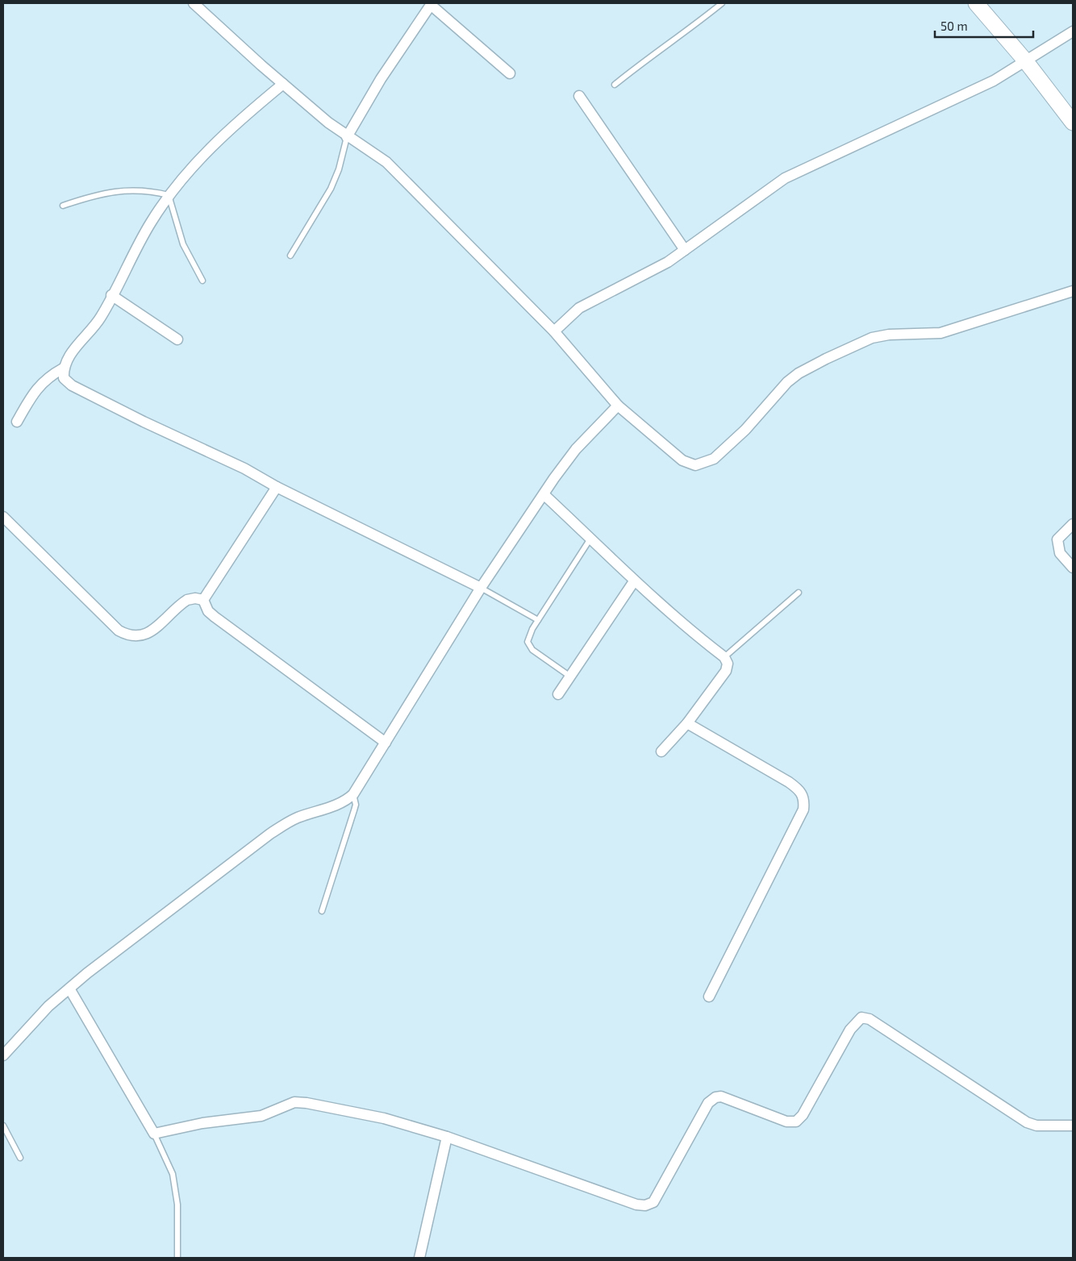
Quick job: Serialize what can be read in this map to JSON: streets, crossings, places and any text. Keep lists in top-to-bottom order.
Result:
{
  "scale_bar": "50 m"
}
